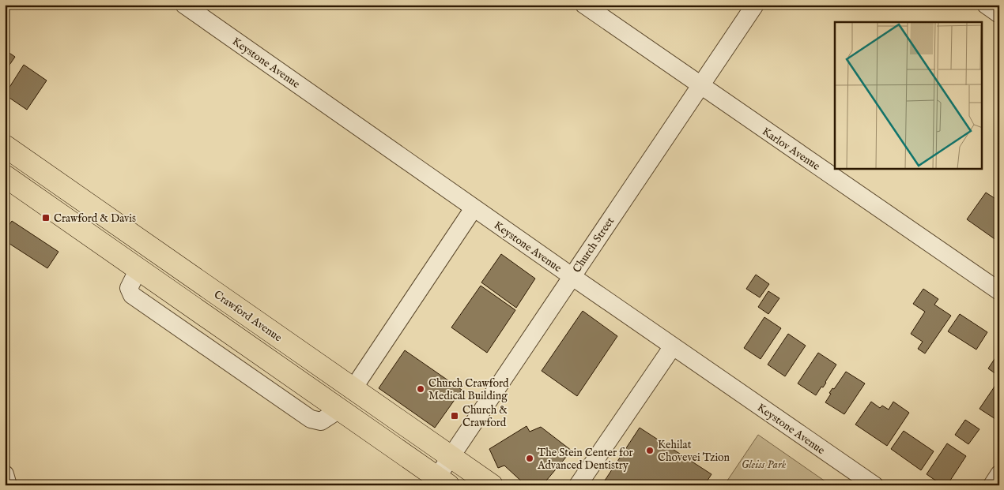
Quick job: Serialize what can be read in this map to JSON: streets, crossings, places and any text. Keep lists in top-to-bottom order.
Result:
{
  "streets": {
    "main road": ["Crawford Avenue"],
    "street": ["Keystone Avenue", "Karlov Avenue", "Church Street"]
  },
  "crossings": [
    ["Keystone Avenue", "Church Street"],
    ["Karlov Avenue", "Church Street"],
    ["Church Street", "Crawford Avenue"]
  ],
  "parks": ["Gleiss Park"],
  "places": {
    "transit": ["Crawford & Davis", "Church & Crawford"],
    "other": ["Church Crawford Medical Building", "Kehilat Chovevei Tzion", "The Stein Center for Advanced Dentistry"]
  }
}
